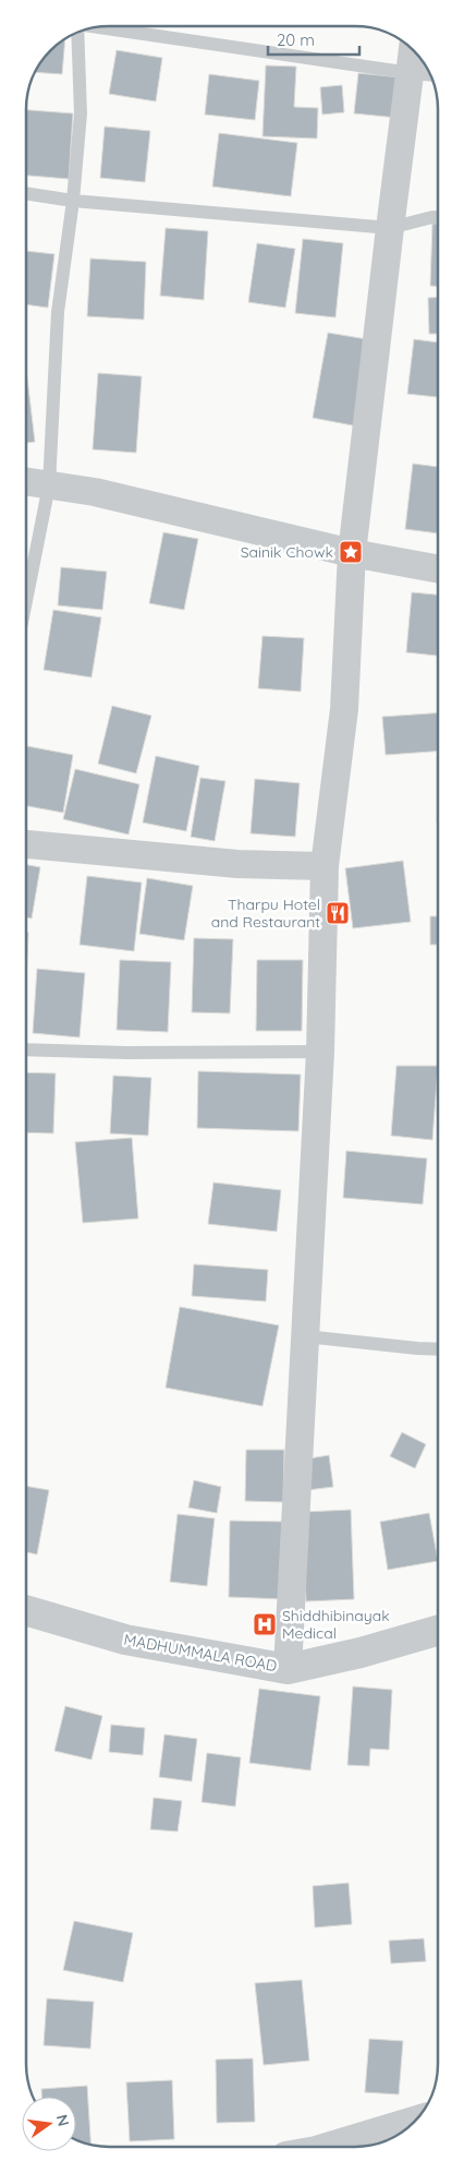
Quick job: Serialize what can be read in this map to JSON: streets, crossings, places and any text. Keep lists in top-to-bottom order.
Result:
{
  "streets": {
    "street": ["MADHUMMALA ROAD"]
  },
  "places": {
    "place": ["Sainik Chowk"],
    "restaurant": ["Tharpu Hotel and Restaurant"],
    "hospital": ["Shiddhibinayak Medical"]
  },
  "scale_bar": "20 m",
  "north": "right"
}
